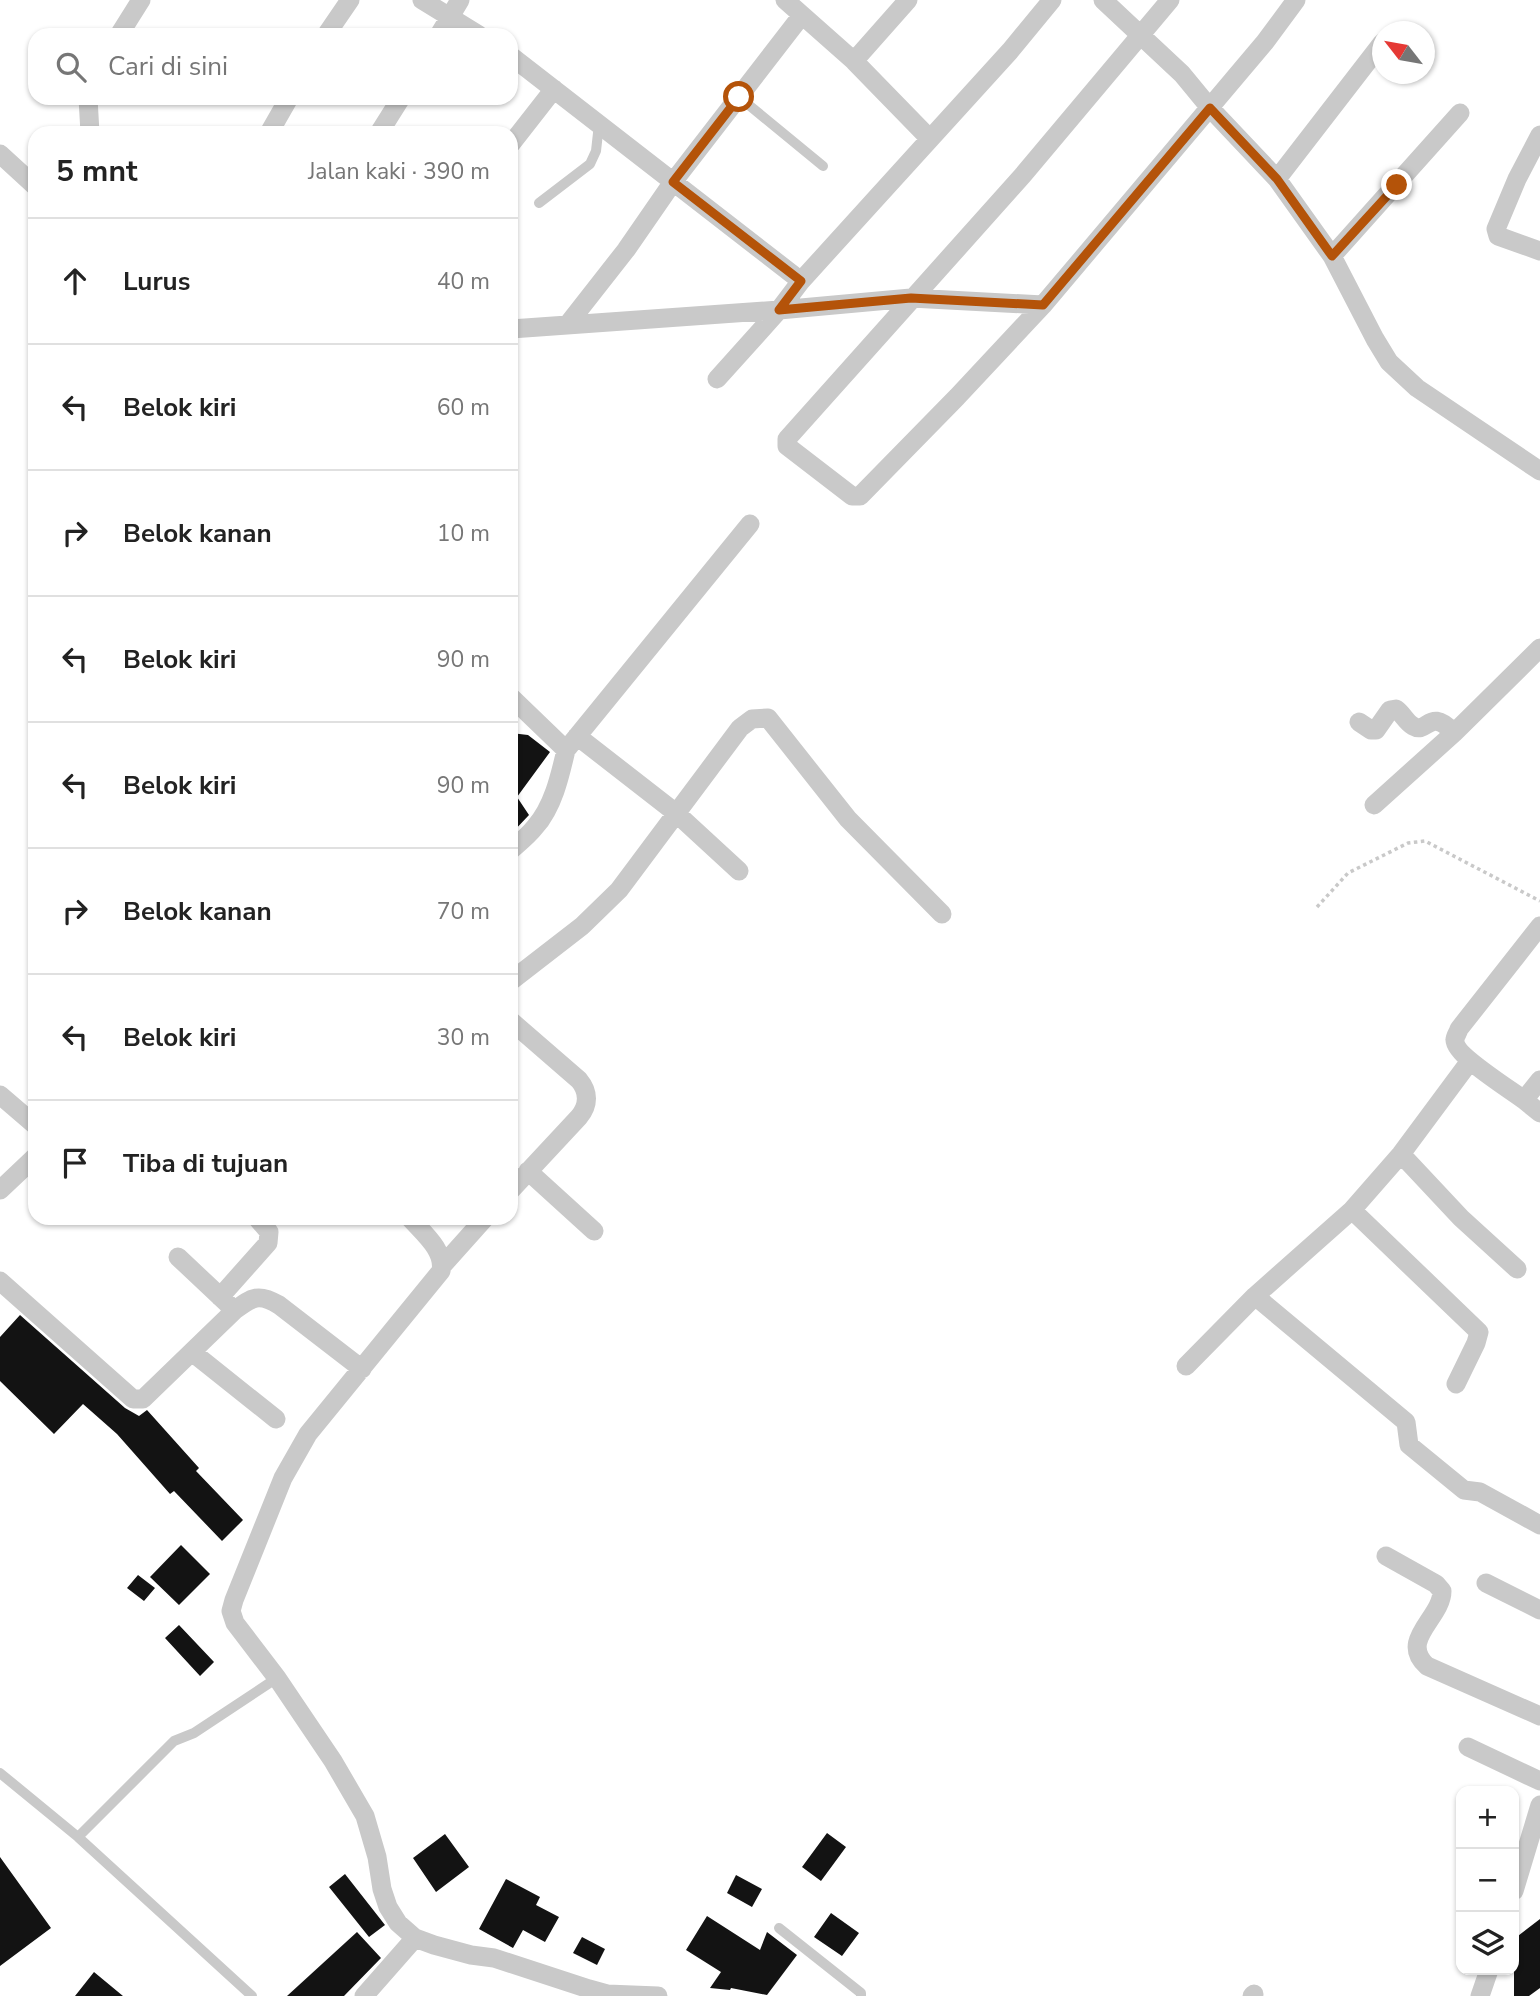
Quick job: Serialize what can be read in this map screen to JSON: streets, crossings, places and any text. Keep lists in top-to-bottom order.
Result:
{
  "north": "top left",
  "page": {
    "search": "Cari di sini",
    "heading": ["5 mnt", "Jalan kaki · 390 m"],
    "list": [
      ["Lurus", "40 m"],
      ["Belok kiri", "60 m"],
      ["Belok kanan", "10 m"],
      ["Belok kiri", "90 m"],
      ["Belok kiri", "90 m"],
      ["Belok kanan", "70 m"],
      ["Belok kiri", "30 m"],
      "Tiba di tujuan"
    ],
    "map_buttons": ["+", "−"]
  }
}
